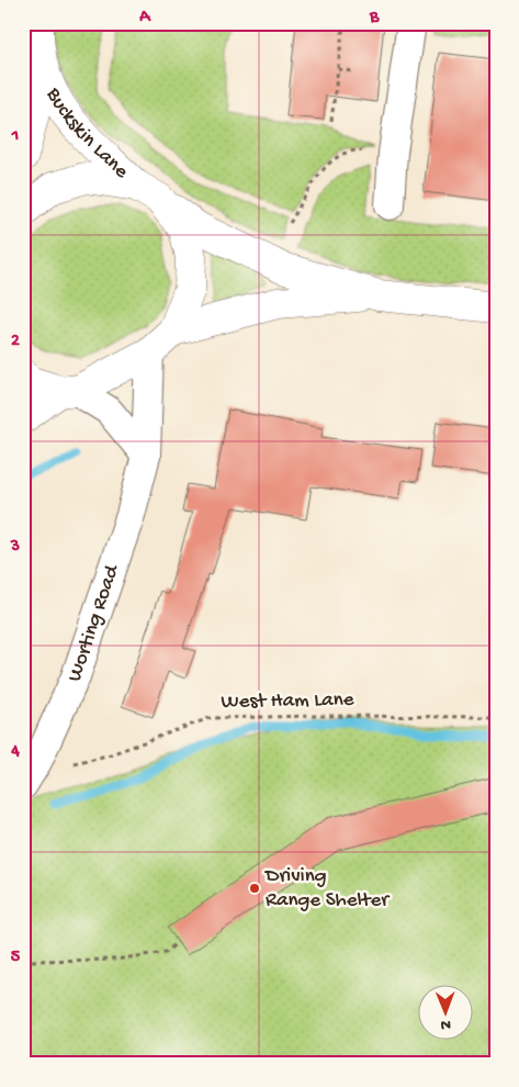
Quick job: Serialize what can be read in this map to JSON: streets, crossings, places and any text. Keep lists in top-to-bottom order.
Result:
{
  "streets": {
    "main road": ["Buckskin Lane"],
    "street": ["Worting Road"],
    "path": ["West Ham Lane"]
  },
  "places": ["Driving Range Shelter"],
  "north": "bottom",
  "grid": {
    "columns": ["A", "B"],
    "rows": [
      "1",
      "2",
      "3",
      "4",
      "5"
    ]
  }
}
